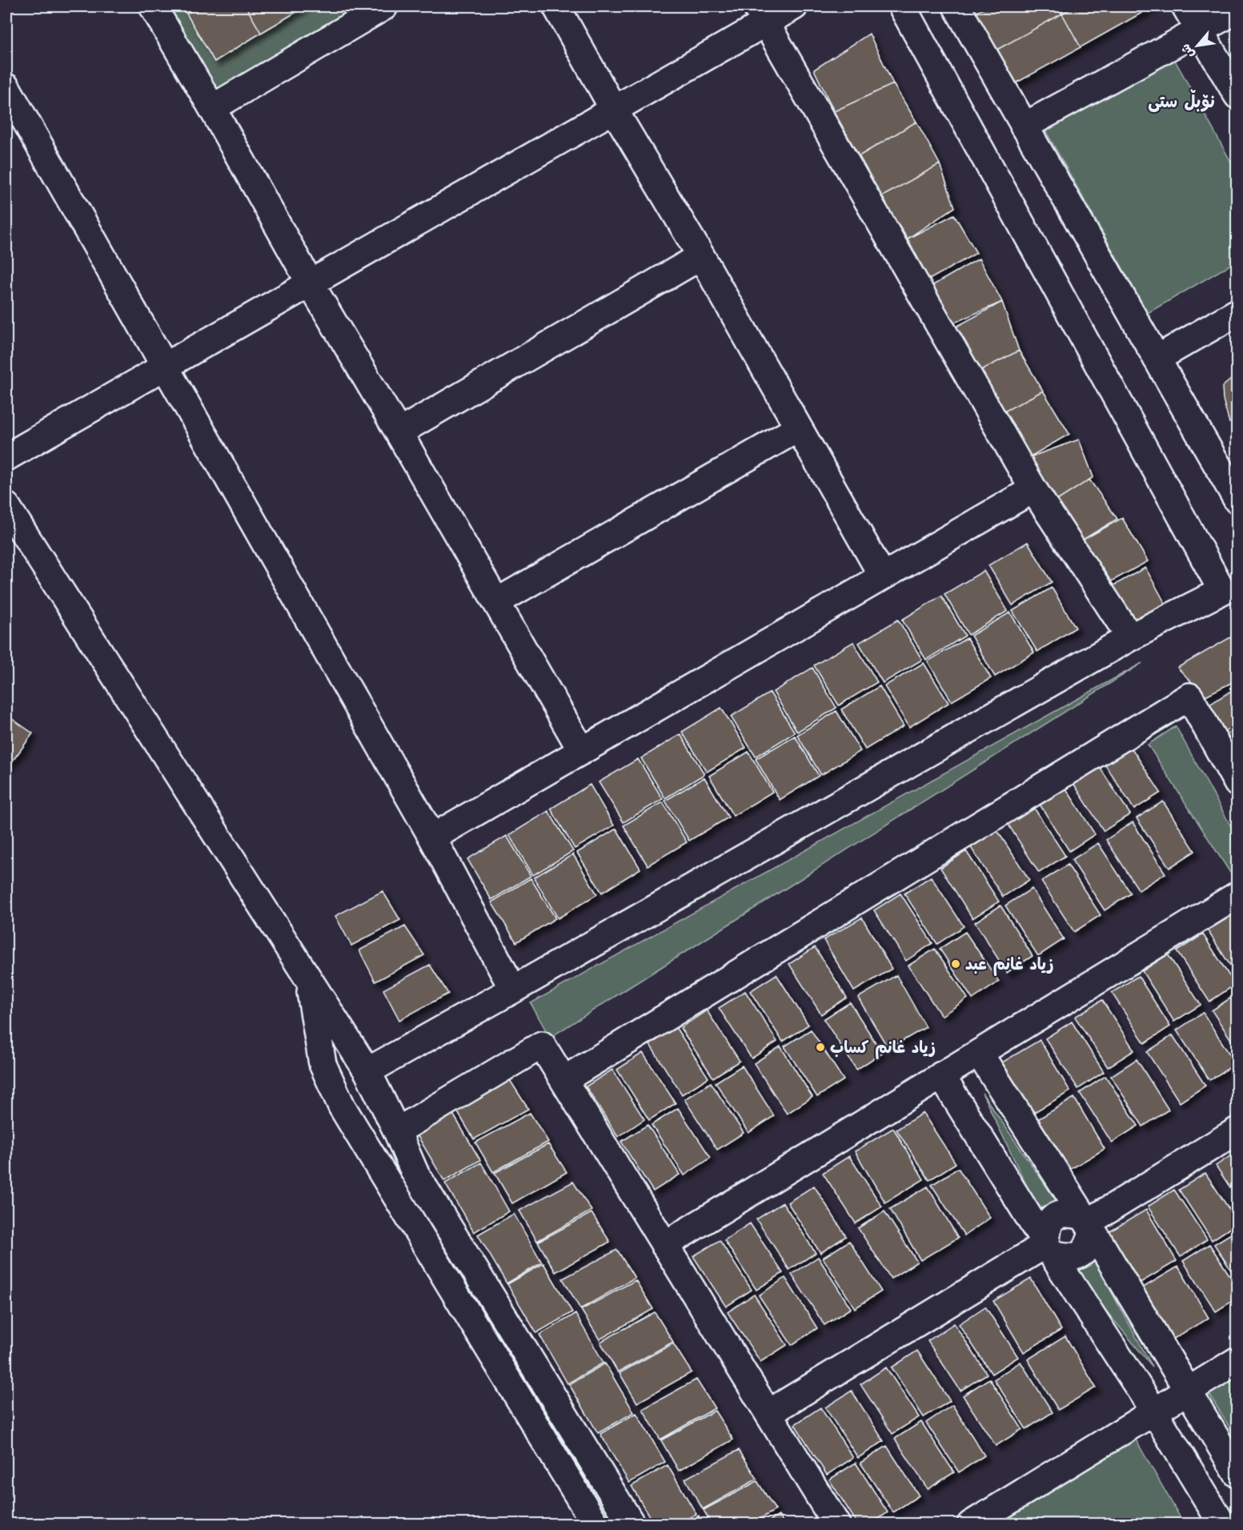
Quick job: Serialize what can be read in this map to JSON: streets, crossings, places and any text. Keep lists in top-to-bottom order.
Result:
{
  "districts": ["نۆبڵ ستی"],
  "places": ["زياد غانم عبد", "زياد غانم كساب"],
  "north": "bottom left"
}
